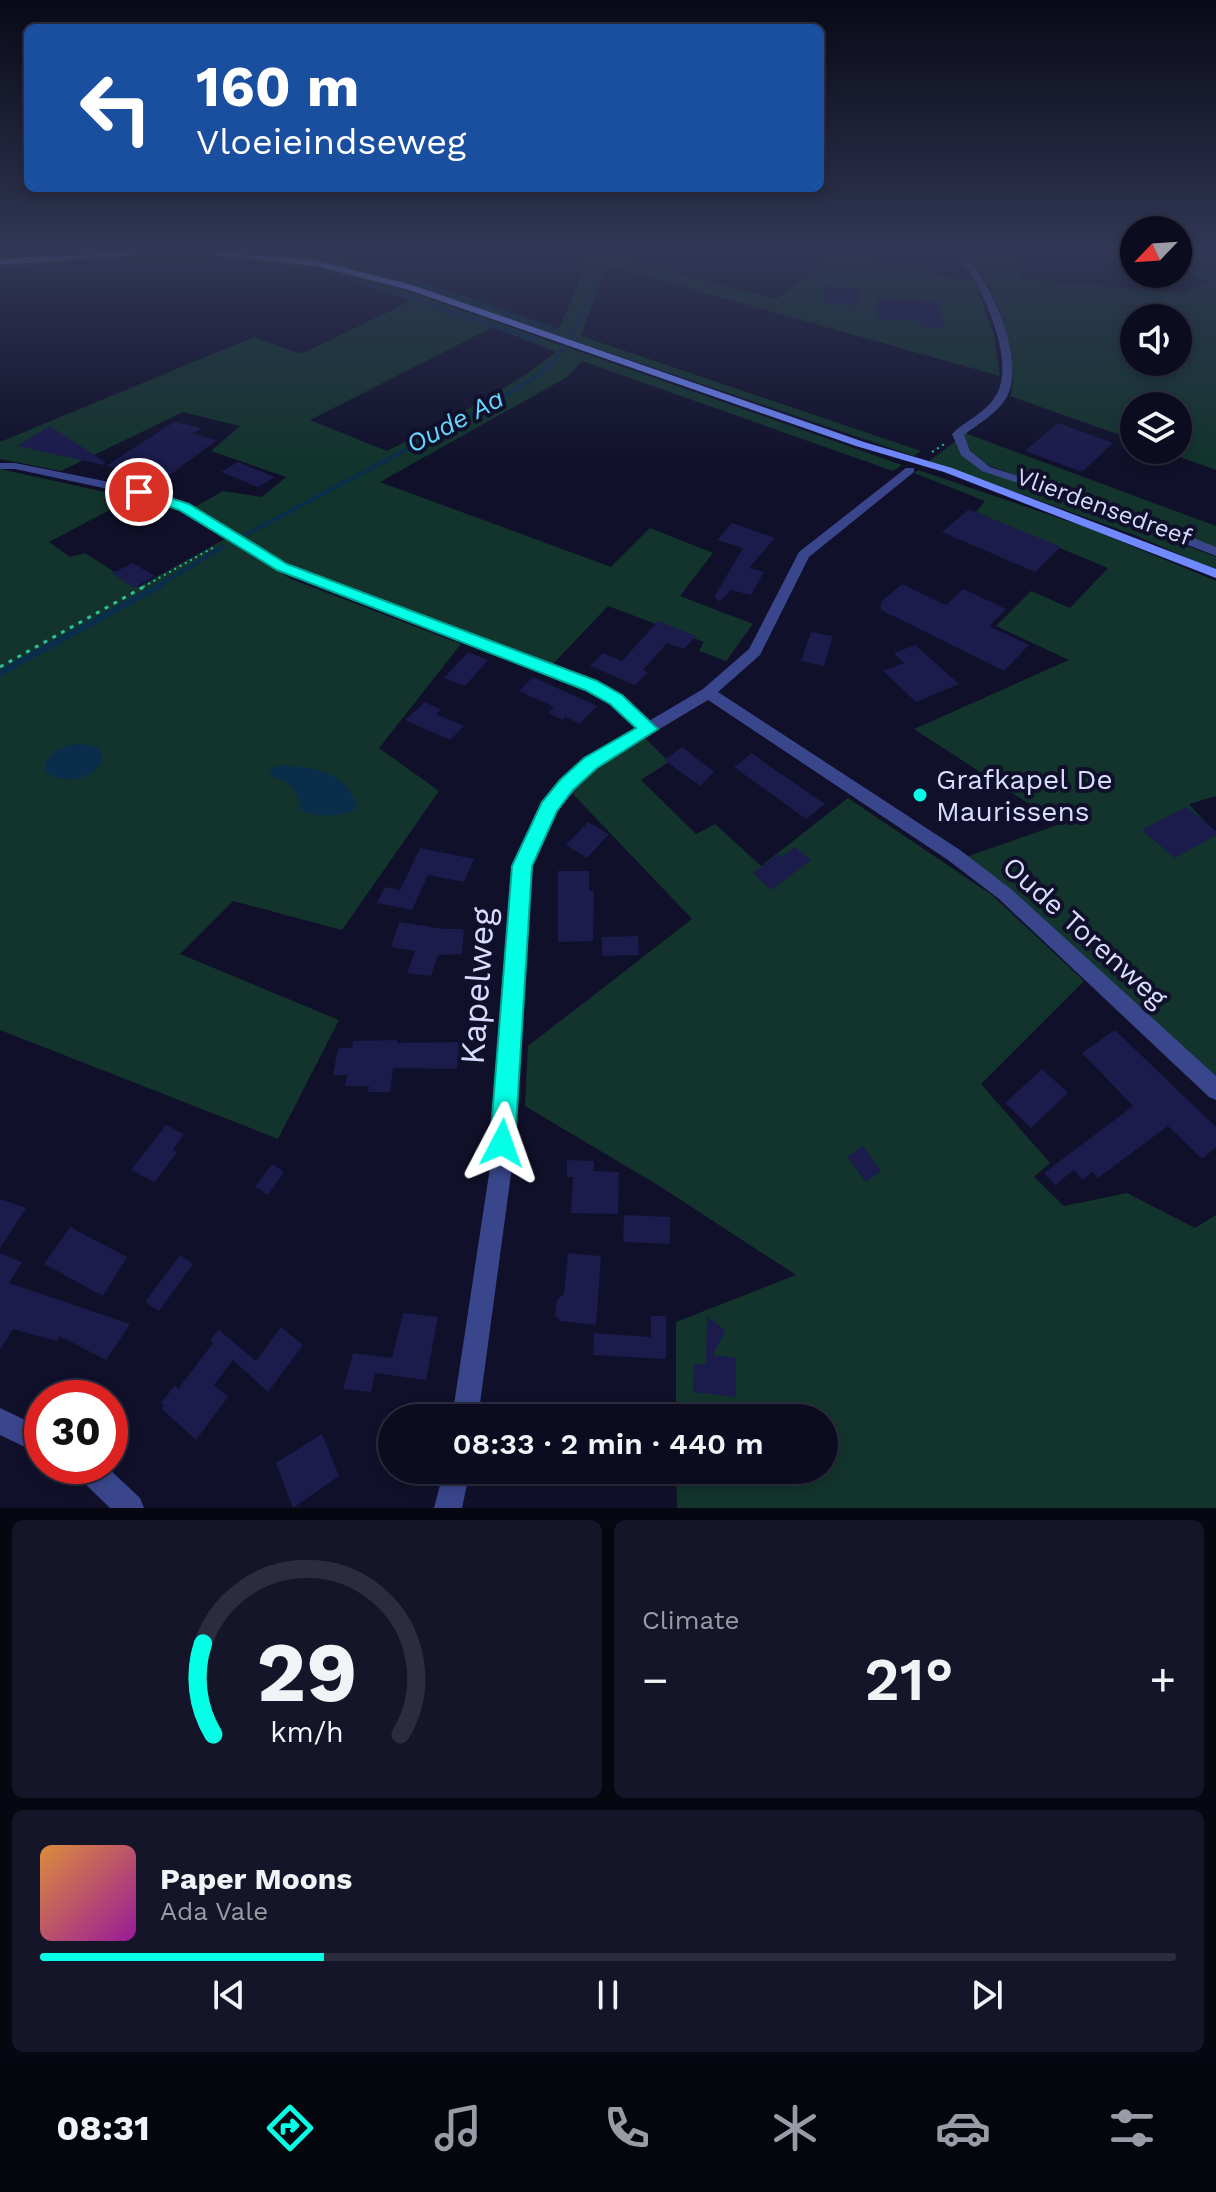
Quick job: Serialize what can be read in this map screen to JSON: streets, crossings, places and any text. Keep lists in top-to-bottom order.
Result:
{
  "streets": {
    "main road": ["Vlierdensedreef"],
    "street": ["Oude Torenweg", "Kapelweg"]
  },
  "crossings": [
    ["Oude Torenweg", "Kapelweg"]
  ],
  "water": ["Oude Aa"],
  "places": ["Grafkapel De Maurissens"],
  "north": "bottom left",
  "page": {
    "turn": ["160 m", "Vloeieindseweg"],
    "limit": "30",
    "trip": "08:33 · 2 min · 440 m",
    "tile": "Climate",
    "heat": ["−", "21°", "+"],
    "song": ["Paper Moons", "Ada Vale"],
    "tabs": "08:31",
    "gauge": ["29", "km/h"]
  }
}
